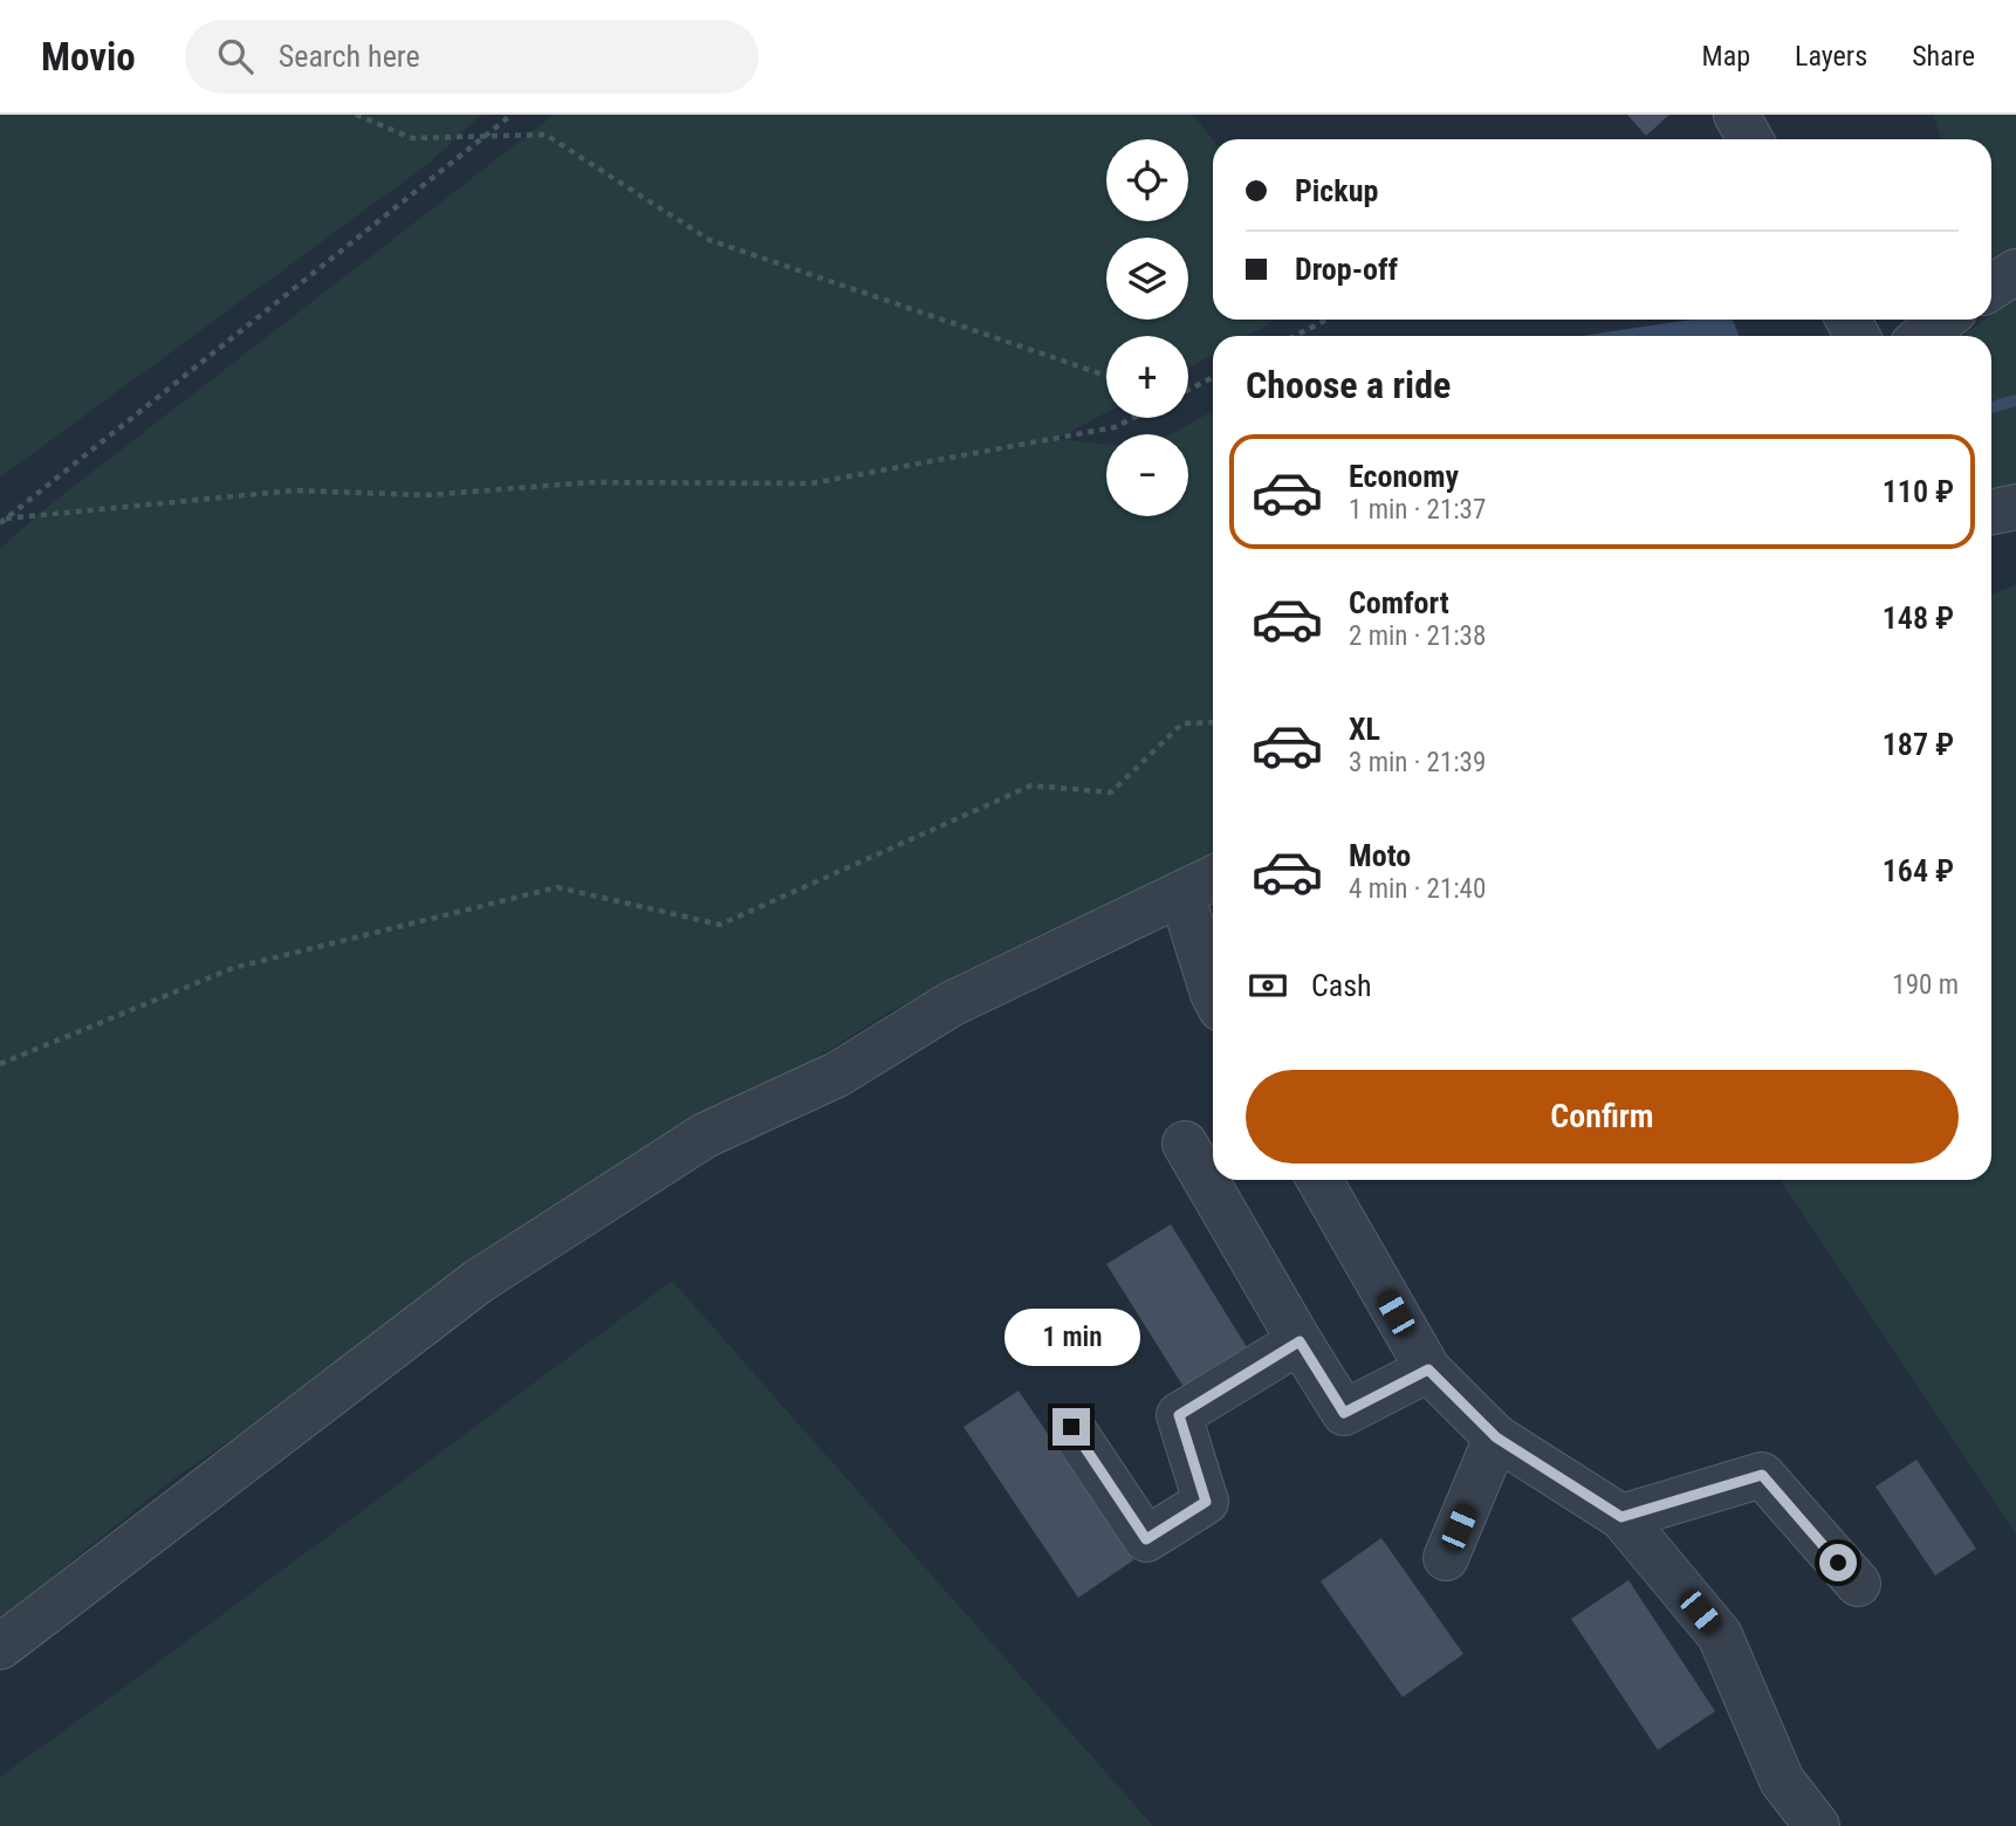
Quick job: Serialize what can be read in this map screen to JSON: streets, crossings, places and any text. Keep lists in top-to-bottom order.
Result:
{
  "page": {
    "header": "Movio",
    "search": "Search here",
    "nav": ["Map", "Layers", "Share"],
    "map_buttons": ["+", "−"],
    "banner": ["Pickup", "Drop-off"],
    "heading": "Choose a ride",
    "list": [
      {
        "name": "Economy",
        "note": "1 min · 21:37",
        "value": "110 ₽"
      },
      {
        "name": "Comfort",
        "note": "2 min · 21:38",
        "value": "148 ₽"
      },
      {
        "name": "XL",
        "note": "3 min · 21:39",
        "value": "187 ₽"
      },
      {
        "name": "Moto",
        "note": "4 min · 21:40",
        "value": "164 ₽"
      }
    ],
    "pay": ["Cash", "190 m"],
    "buttons": "Confirm",
    "bubble": "1 min"
  }
}
